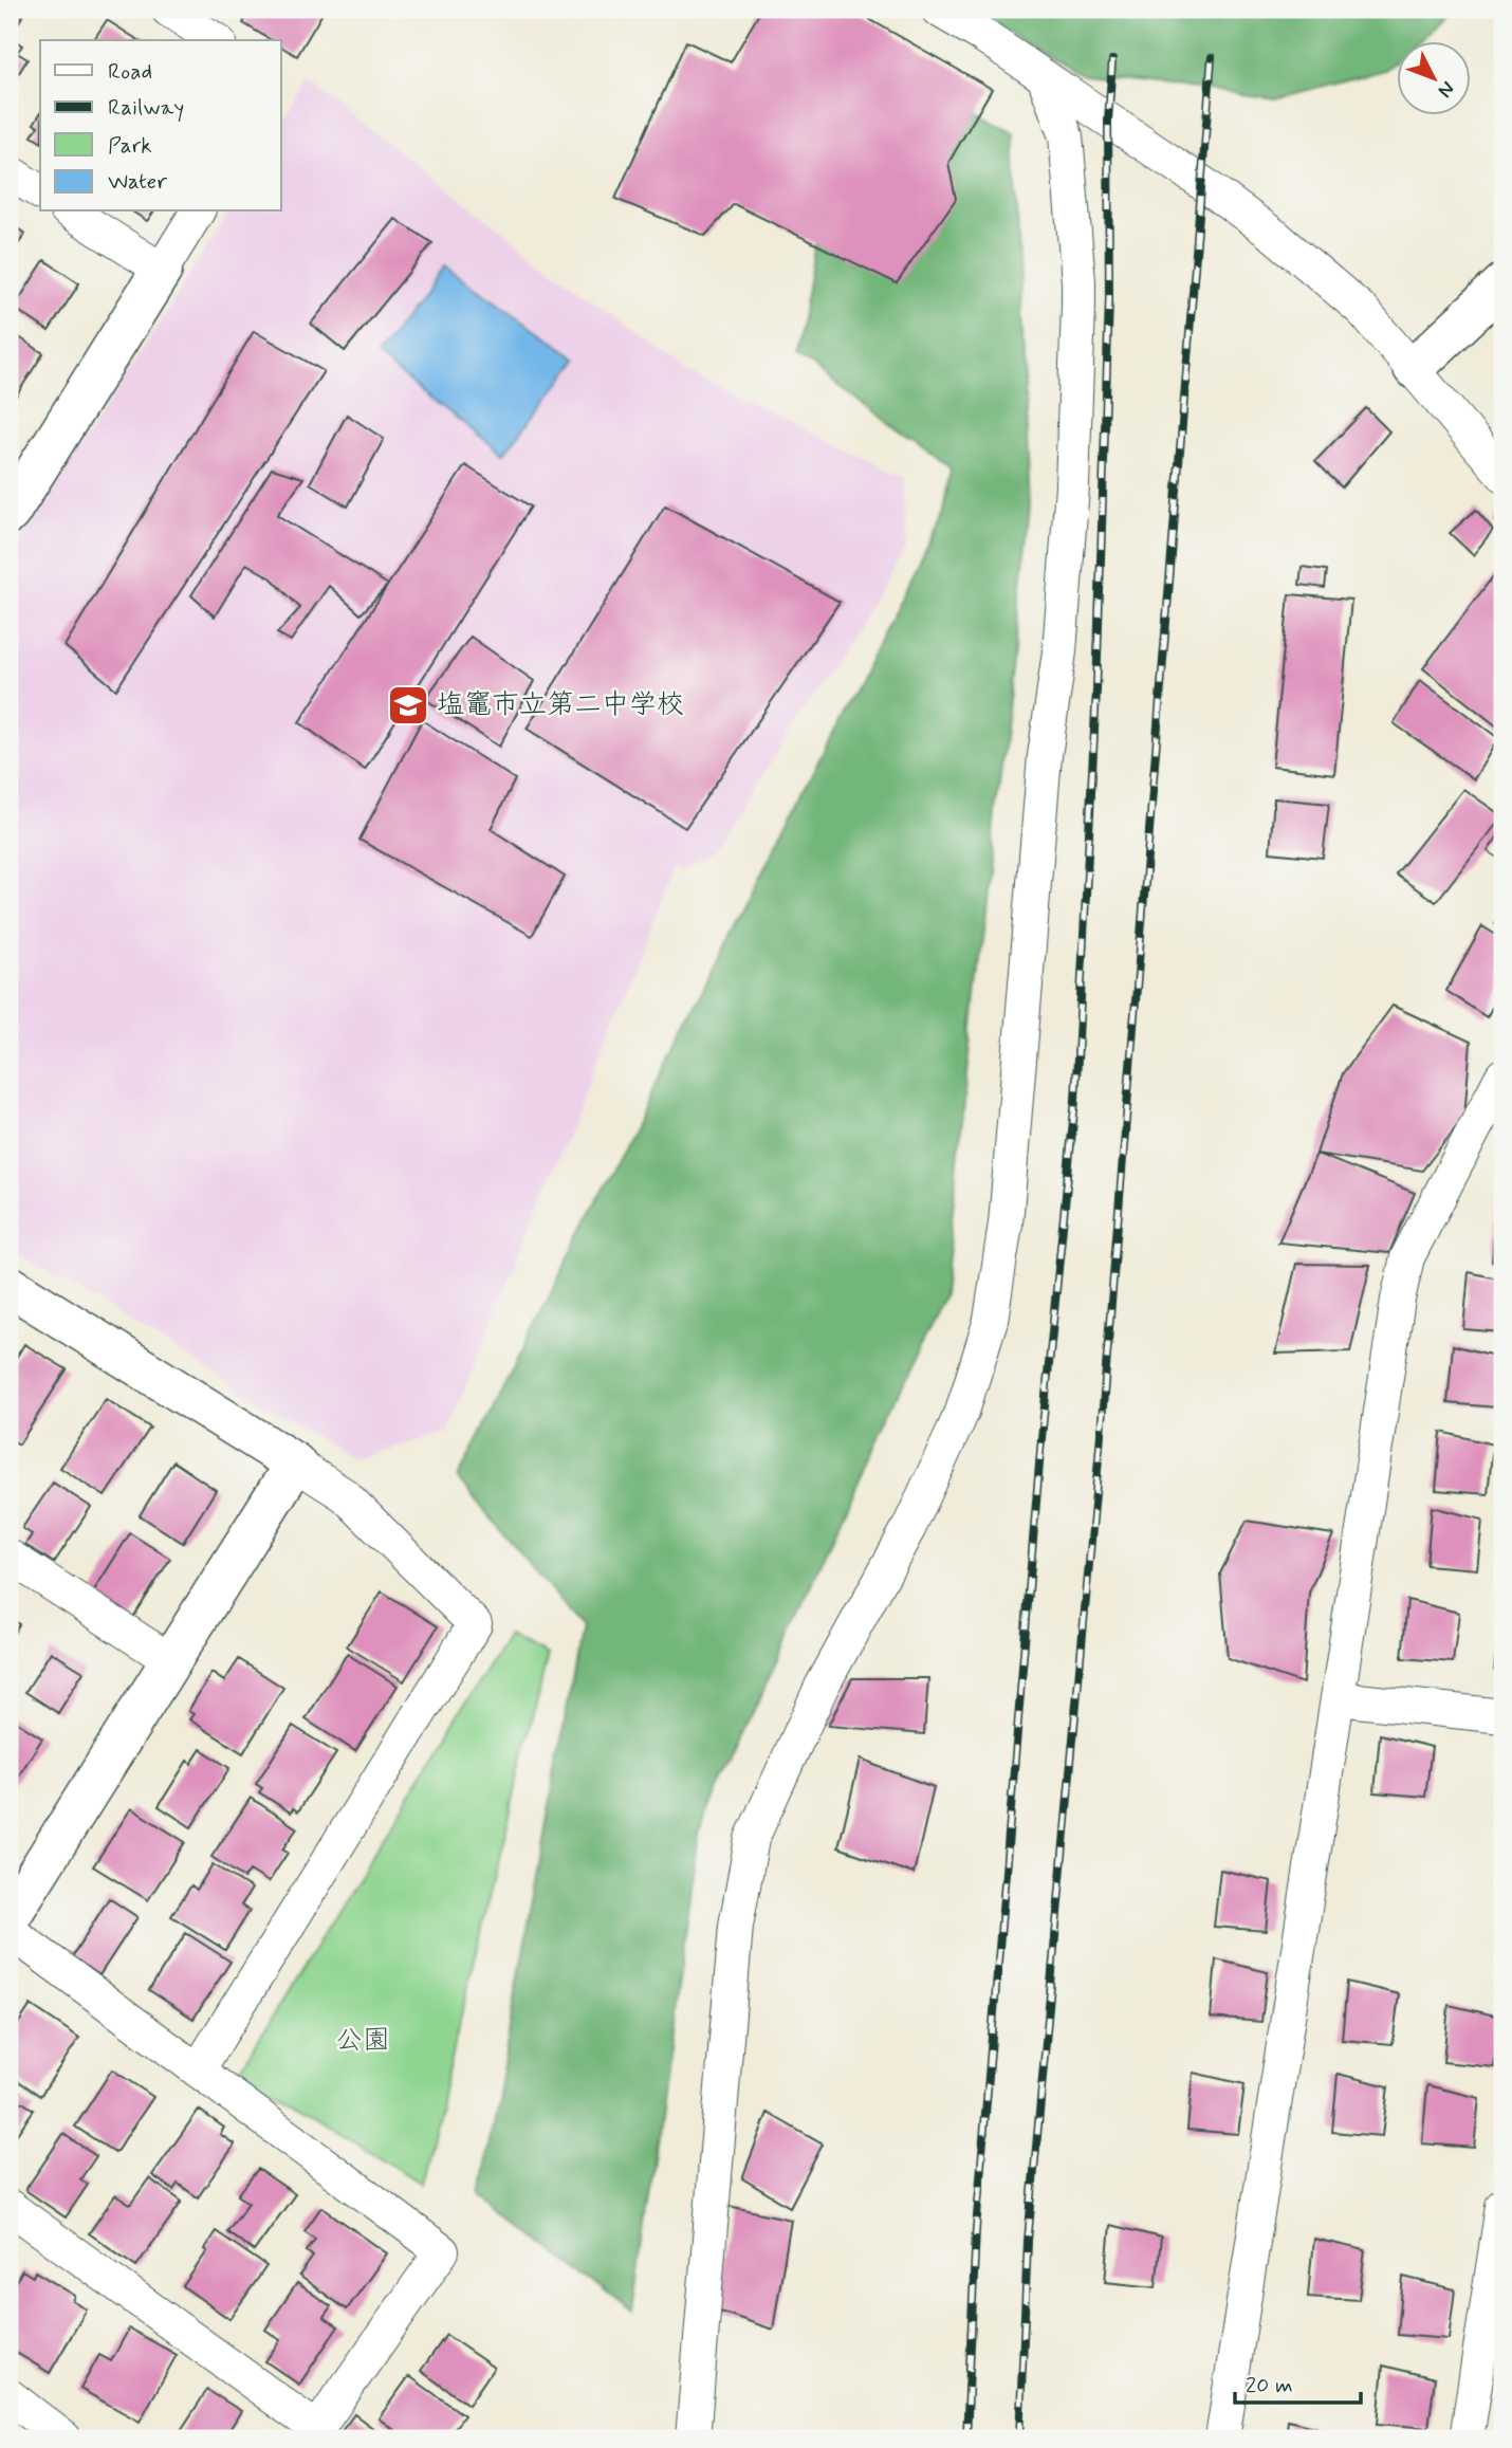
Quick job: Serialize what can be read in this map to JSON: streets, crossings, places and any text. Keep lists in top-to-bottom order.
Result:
{
  "parks": ["公園"],
  "places": {
    "school or university": ["塩竈市立第二中学校"]
  },
  "legend": [
    "Road",
    "Railway",
    "Park",
    "Water"
  ],
  "scale_bar": "20 m",
  "north": "bottom right"
}
